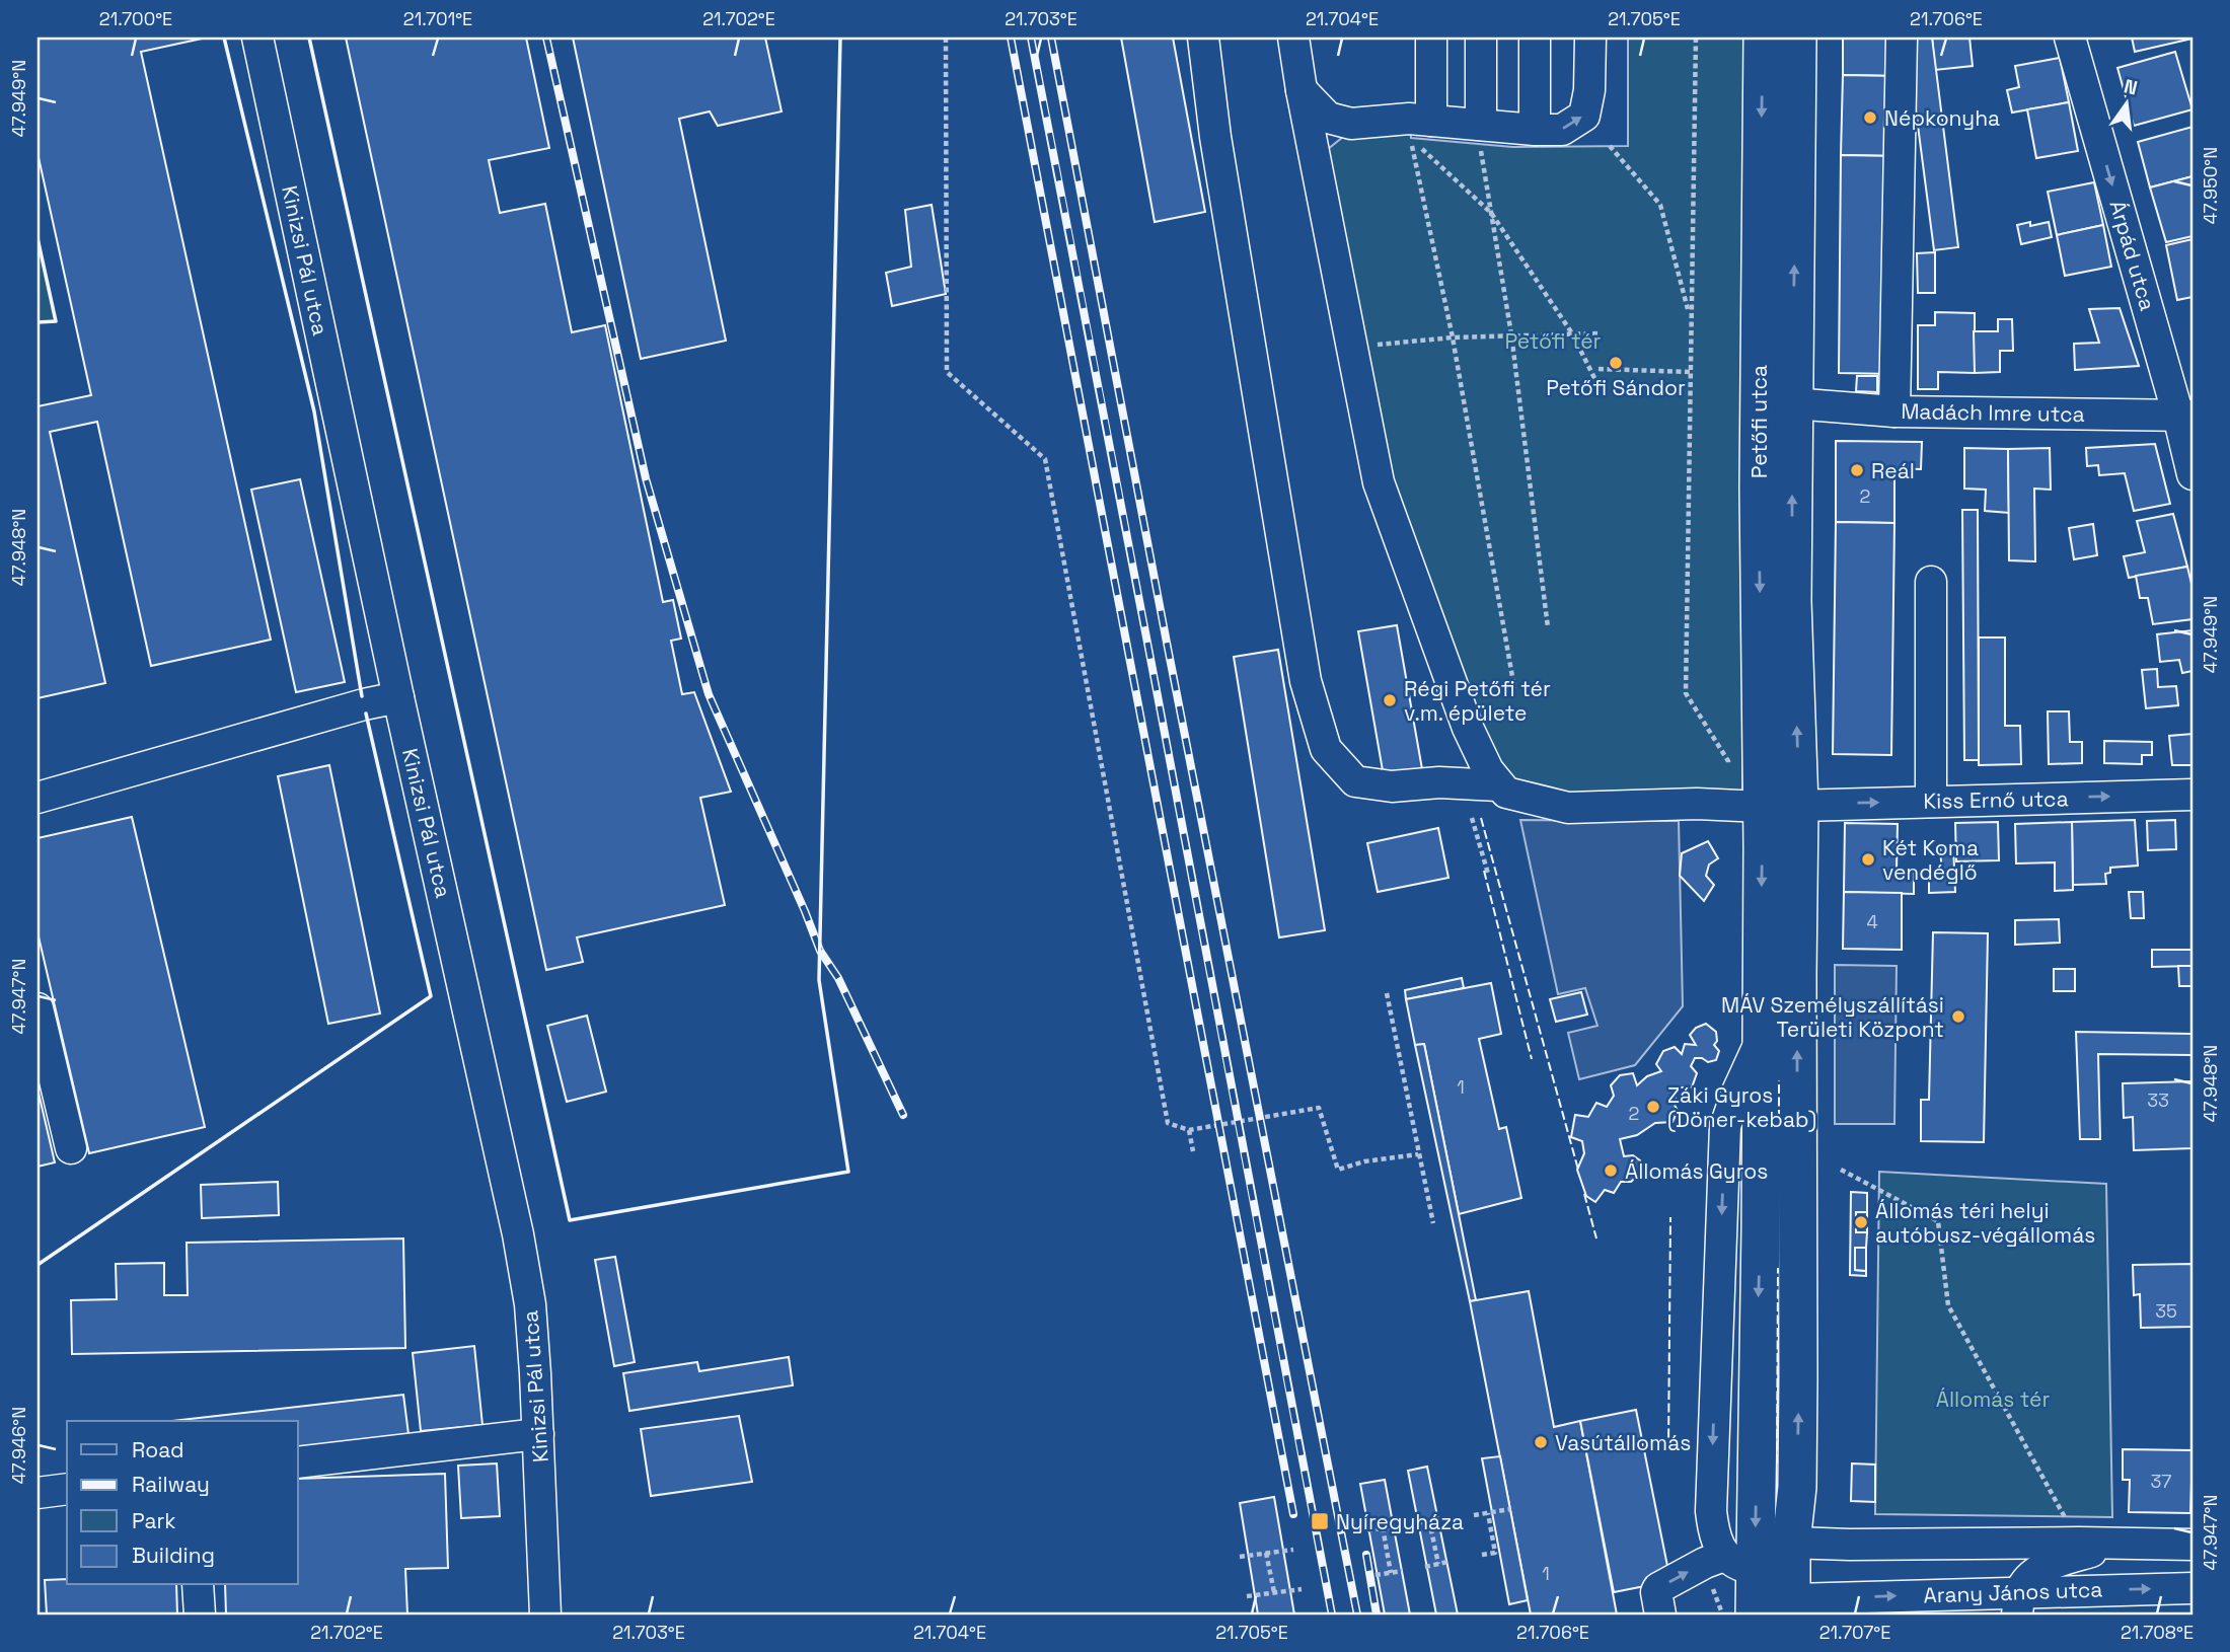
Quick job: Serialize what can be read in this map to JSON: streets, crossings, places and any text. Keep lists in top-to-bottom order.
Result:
{
  "streets": {
    "main road": ["Petőfi utca"],
    "street": [
      "Árpád utca",
      "Kinizsi Pál utca",
      "Madách Imre utca",
      "Kiss Ernő utca",
      "Arany János utca"
    ]
  },
  "crossings": [
    ["Árpád utca", "Madách Imre utca"],
    ["Madách Imre utca", "Petőfi utca"],
    ["Petőfi utca", "Kiss Ernő utca"]
  ],
  "one_way": ["Kiss Ernő utca"],
  "parks": ["Petőfi tér", "Állomás tér"],
  "places": {
    "other": [
      "Népkonyha",
      "Petőfi Sándor",
      "Reál",
      "Régi Petőfi tér v.m. épülete",
      "Két Koma vendéglő",
      "MÁV Személyszállítási Területi Központ",
      "Záki Gyros (Döner-kebab)",
      "Állomás Gyros",
      "Állomás téri helyi autóbusz-végállomás",
      "Vasútállomás"
    ],
    "transit": ["Nyíregyháza"]
  },
  "house_numbers": [
    "2",
    "4",
    "1",
    "33",
    "2",
    "35",
    "37",
    "1"
  ],
  "legend": [
    "Road",
    "Railway",
    "Park",
    "Building"
  ],
  "north": "top",
  "coordinates": [
    "21.700°E",
    "21.701°E",
    "21.702°E",
    "21.703°E",
    "21.704°E",
    "21.705°E",
    "21.706°E",
    "47.949°N",
    "47.950°N",
    "47.948°N",
    "47.947°N",
    "47.946°N",
    "21.707°E",
    "21.708°E"
  ]
}
